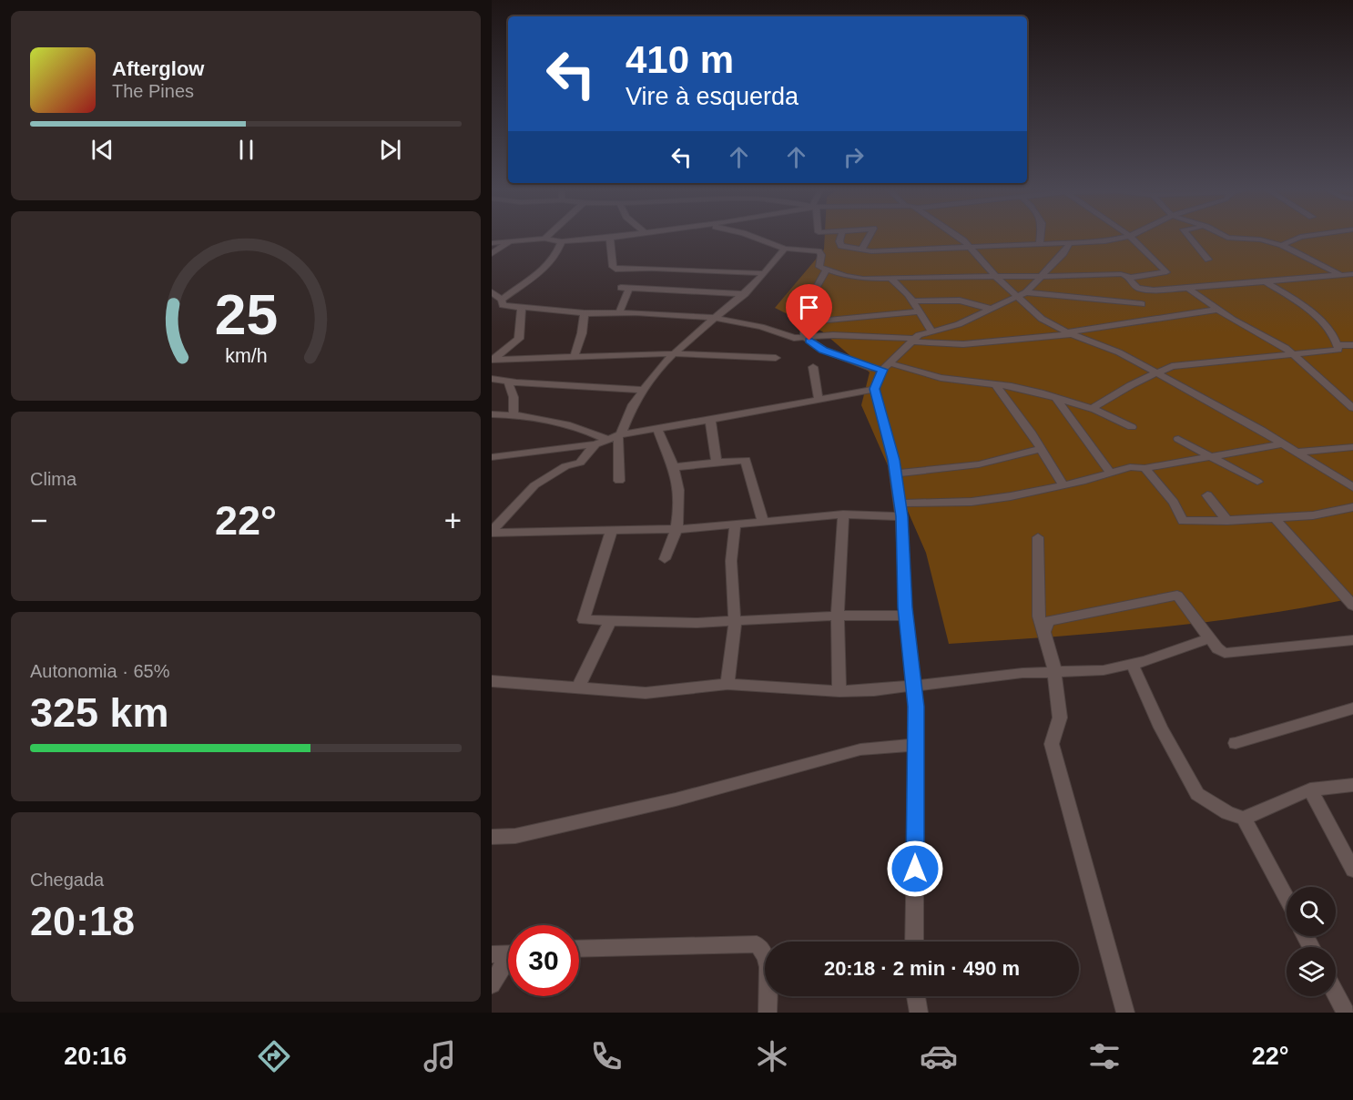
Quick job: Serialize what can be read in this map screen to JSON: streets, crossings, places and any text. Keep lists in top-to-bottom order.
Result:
{
  "page": {
    "turn": ["410 m", "Vire à esquerda"],
    "song": ["Afterglow", "The Pines"],
    "tile": [
      "Clima",
      ["Autonomia · 65%", "325 km"],
      ["Chegada", "20:18"]
    ],
    "heat": ["−", "22°", "+"],
    "limit": "30",
    "trip": "20:18 · 2 min · 490 m",
    "tabs": ["20:16", "22°"],
    "gauge": ["25", "km/h"]
  }
}
